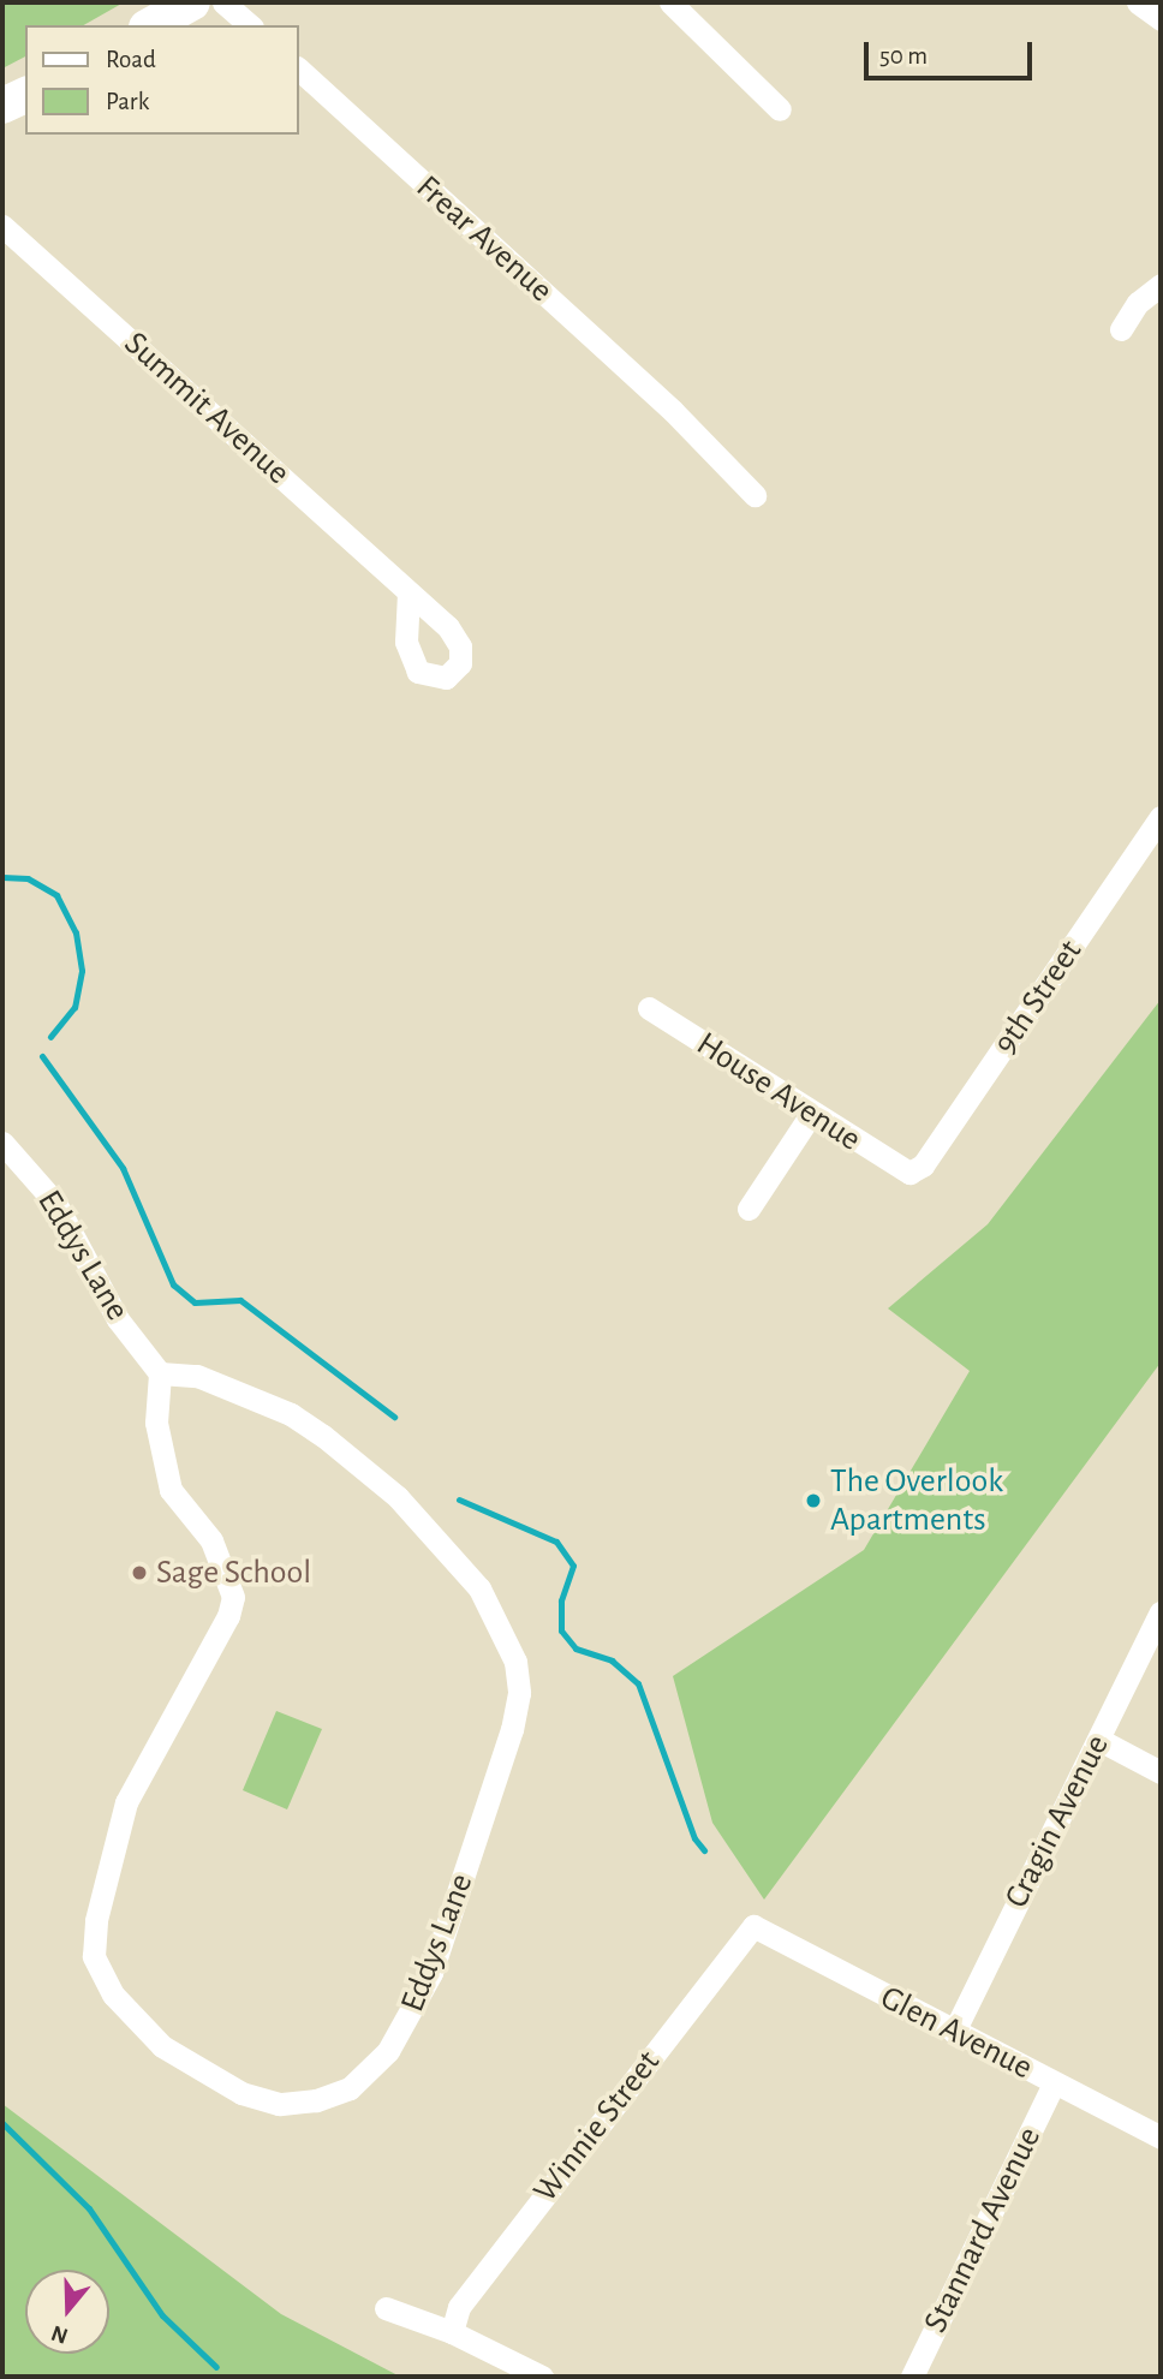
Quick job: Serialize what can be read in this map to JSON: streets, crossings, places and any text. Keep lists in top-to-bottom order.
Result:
{
  "streets": {
    "street": [
      "Frear Avenue",
      "Summit Avenue",
      "9th Street",
      "House Avenue",
      "Eddys Lane",
      "Cragin Avenue",
      "Glen Avenue",
      "Winnie Street",
      "Stannard Avenue"
    ]
  },
  "crossings": [
    ["9th Street", "House Avenue"],
    ["Cragin Avenue", "Glen Avenue"],
    ["Glen Avenue", "Winnie Street"],
    ["Glen Avenue", "Stannard Avenue"]
  ],
  "places": ["The Overlook Apartments", "Sage School"],
  "legend": ["Road", "Park"],
  "scale_bar": "50 m",
  "north": "bottom"
}
